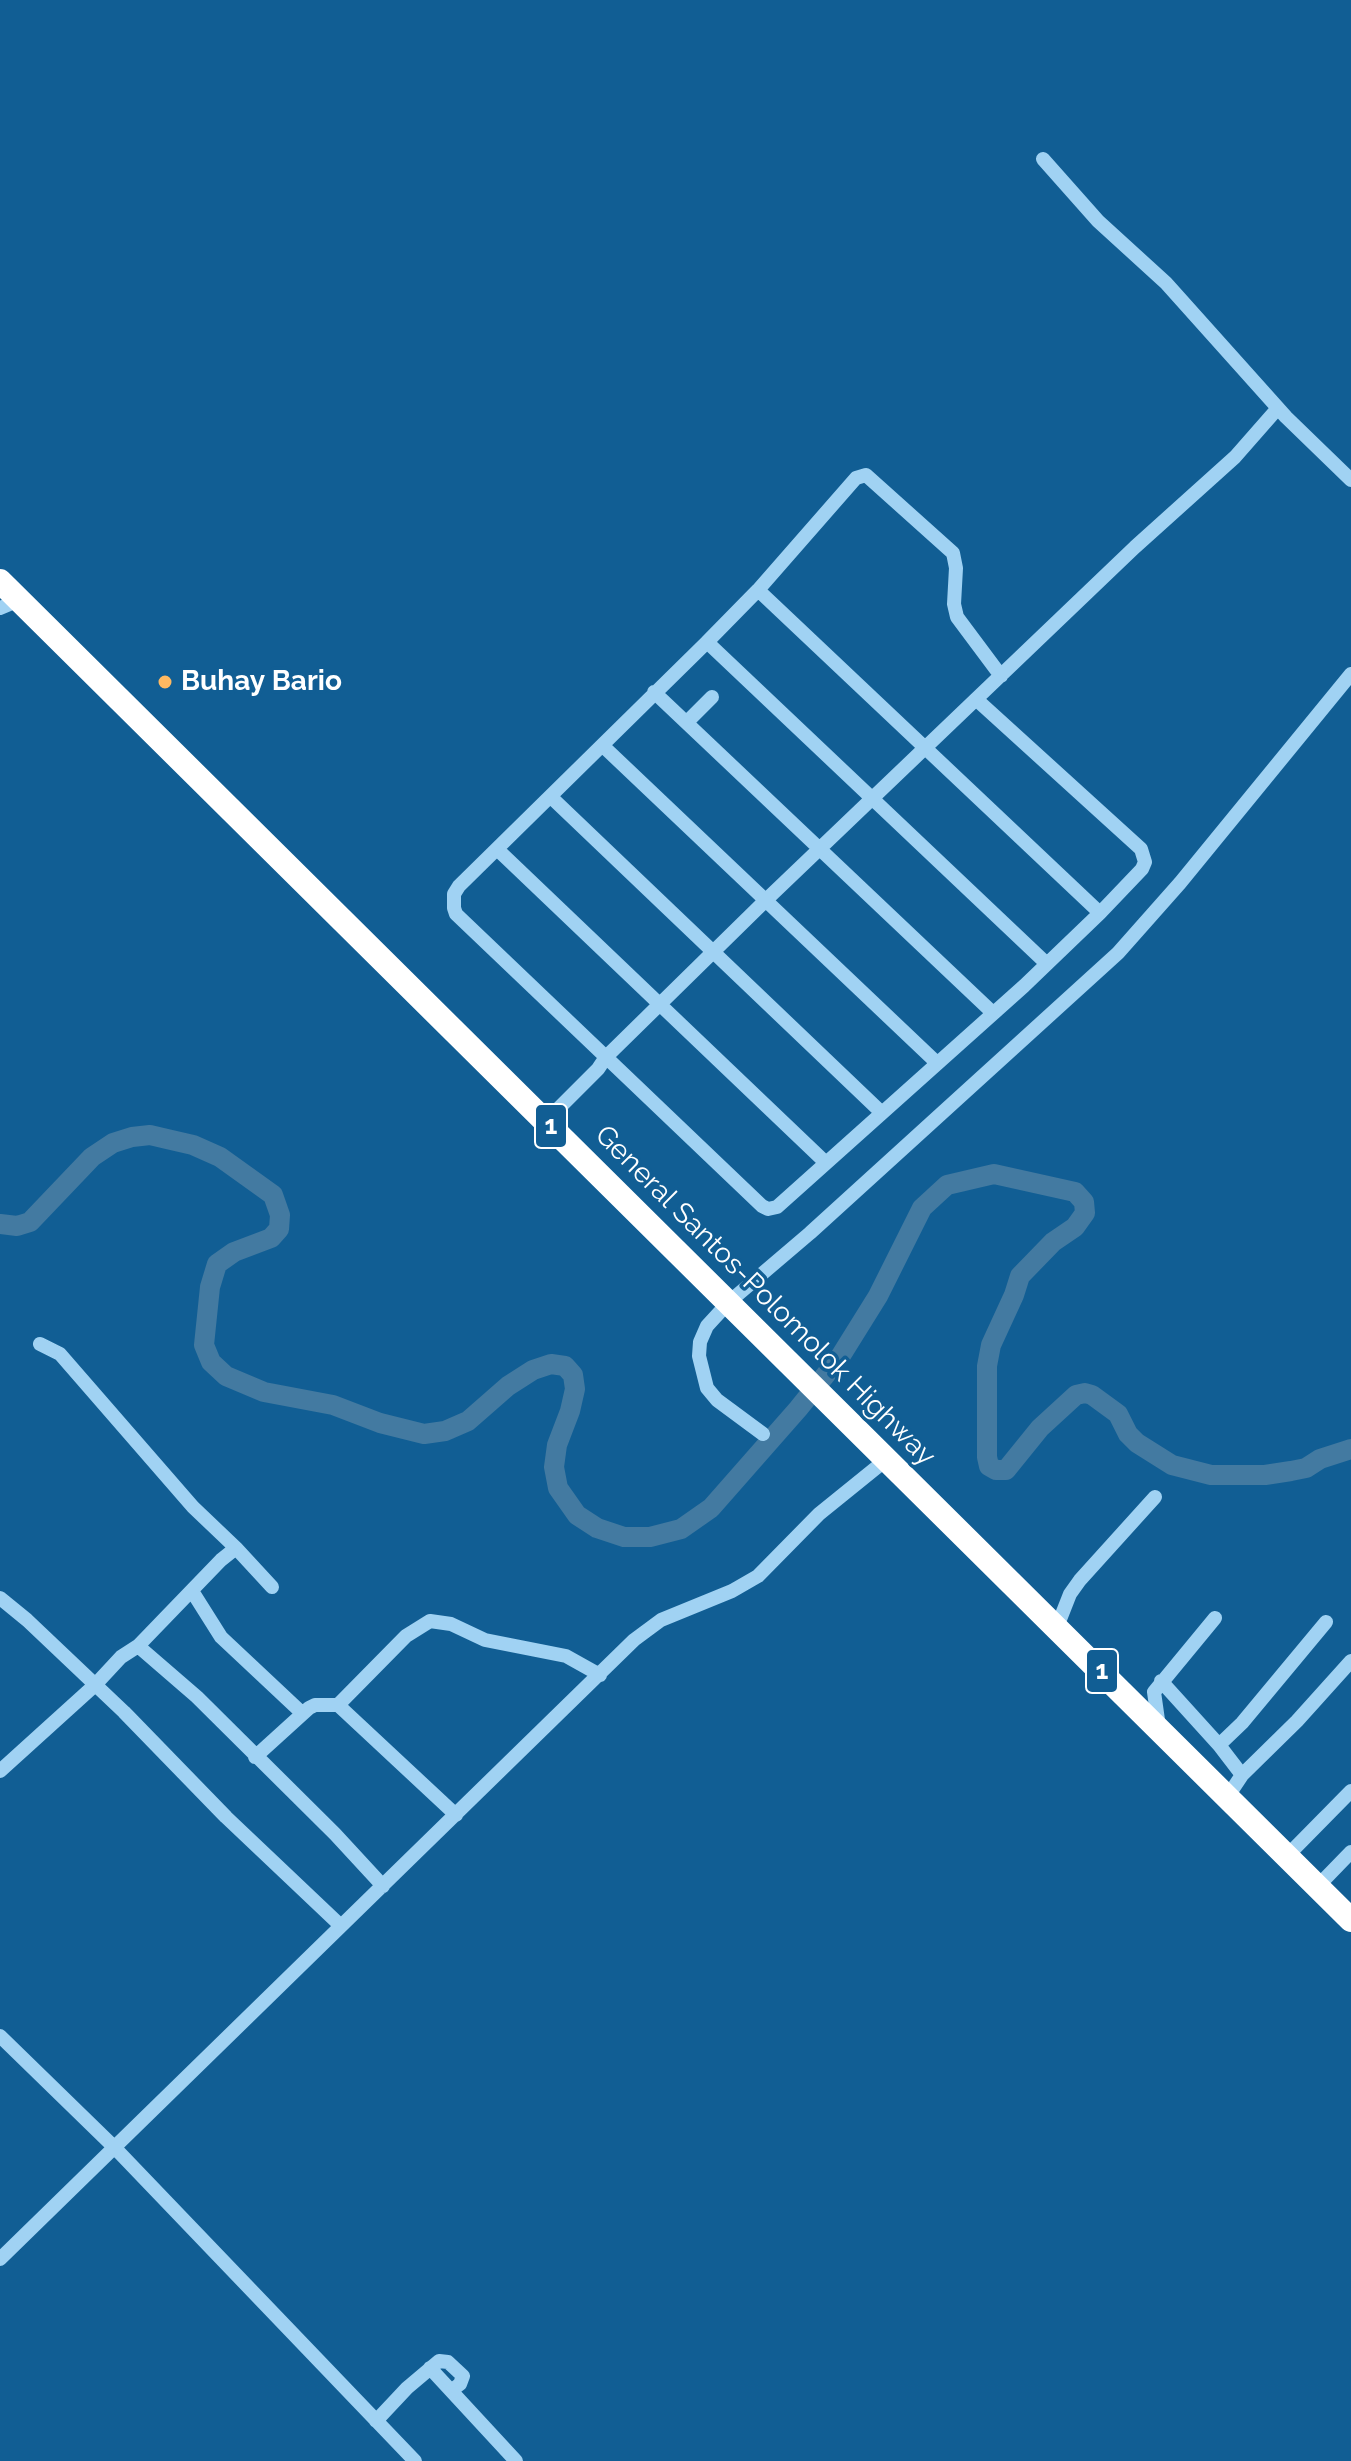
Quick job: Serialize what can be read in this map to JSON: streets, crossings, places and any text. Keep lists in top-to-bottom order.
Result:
{
  "streets": {
    "highway": ["1", "General Santos-Polomolok Highway"]
  },
  "places": ["Buhay Bario"]
}
